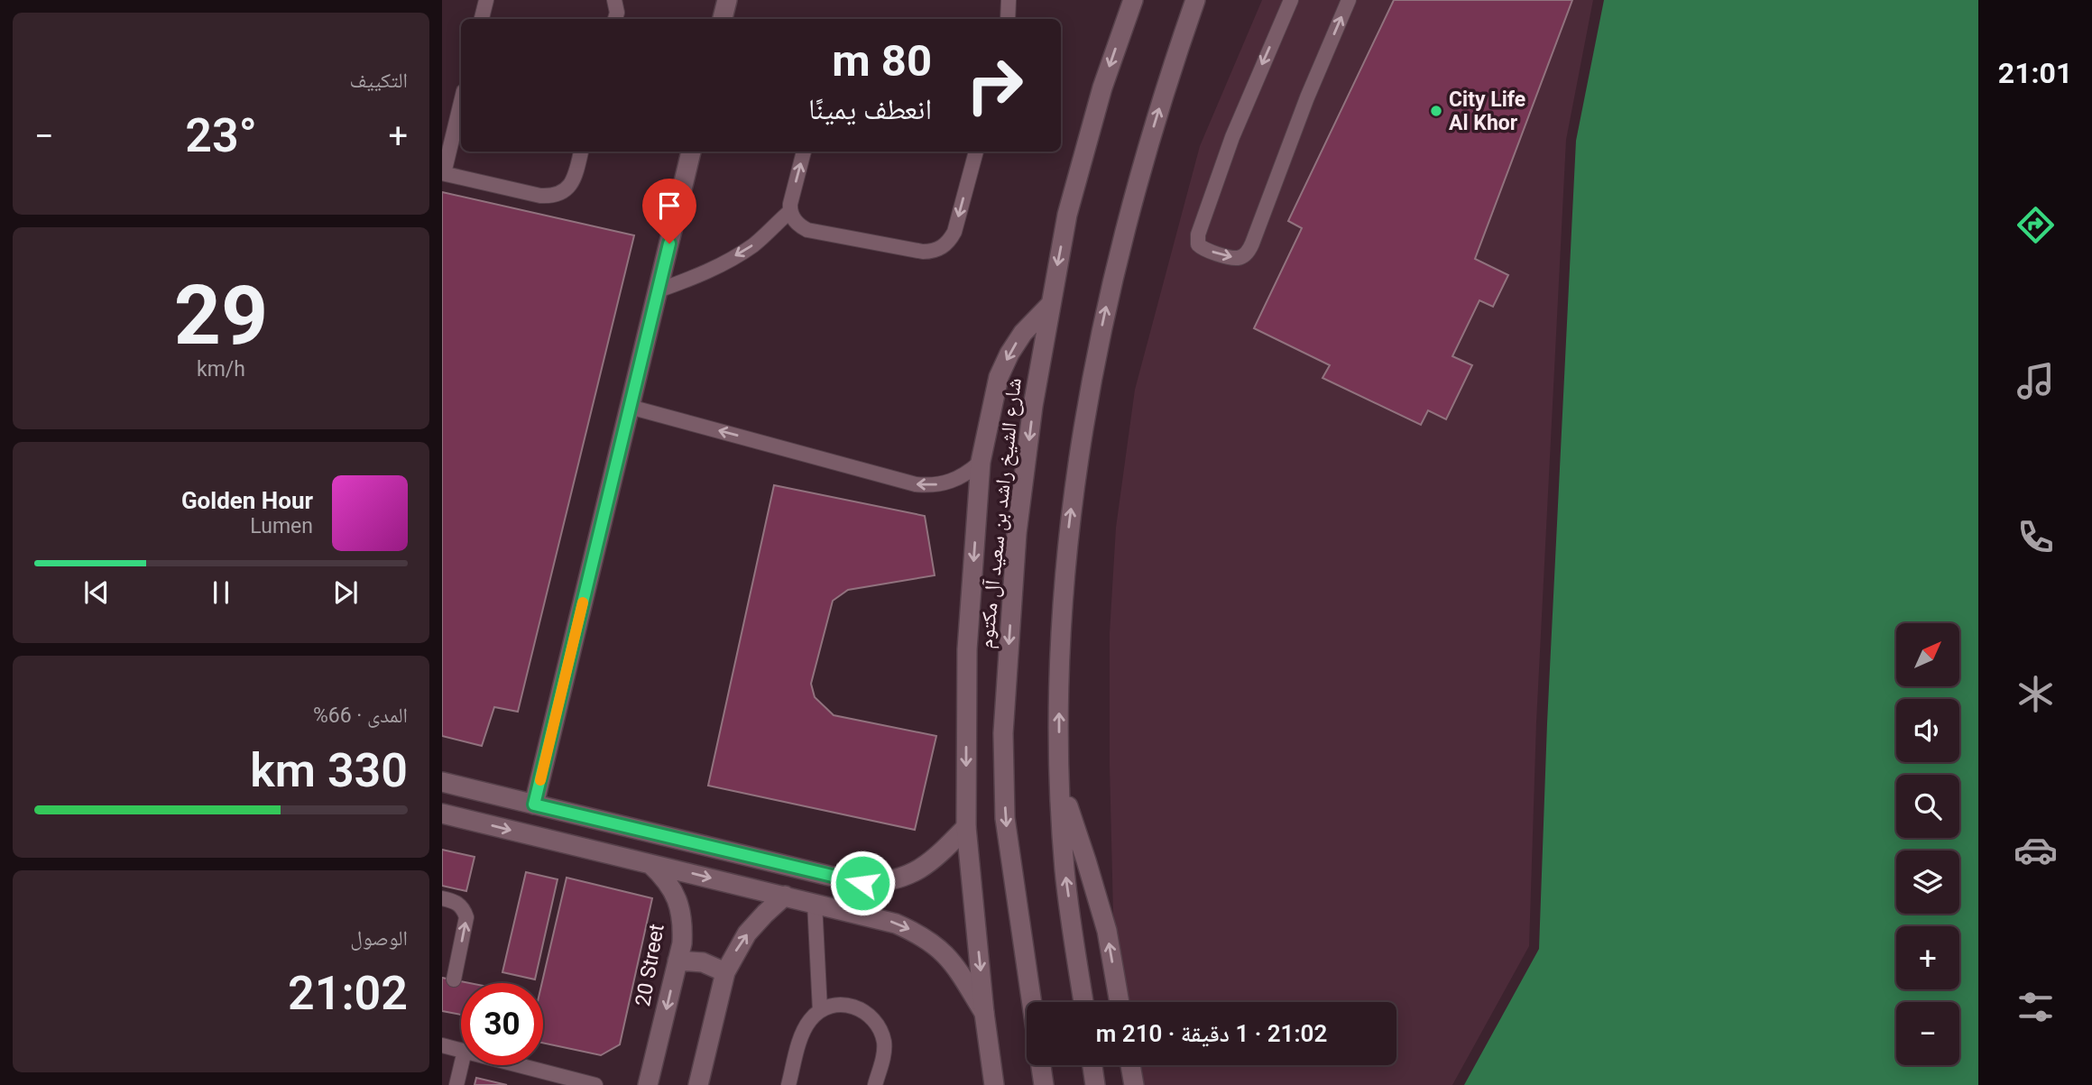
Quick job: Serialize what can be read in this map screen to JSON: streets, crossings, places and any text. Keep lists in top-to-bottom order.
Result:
{
  "streets": {
    "main road": ["شارع الشيخ راشد بن سعيد آل مكتوم", "20 Street"]
  },
  "places": ["City Life Al Khor"],
  "north": "top right",
  "page": {
    "tabs": "21:01",
    "tile": [
      "التكييف",
      ["29", "km/h"],
      ["المدى · 66%", "330 km"],
      ["الوصول", "21:02"]
    ],
    "turn": ["80 m", "انعطف يمينًا"],
    "heat": ["−", "23°", "+"],
    "song": ["Golden Hour", "Lumen"],
    "map_buttons": ["+", "−"],
    "limit": "30",
    "trip": "21:02 · 1 دقيقة · 210 m"
  }
}
